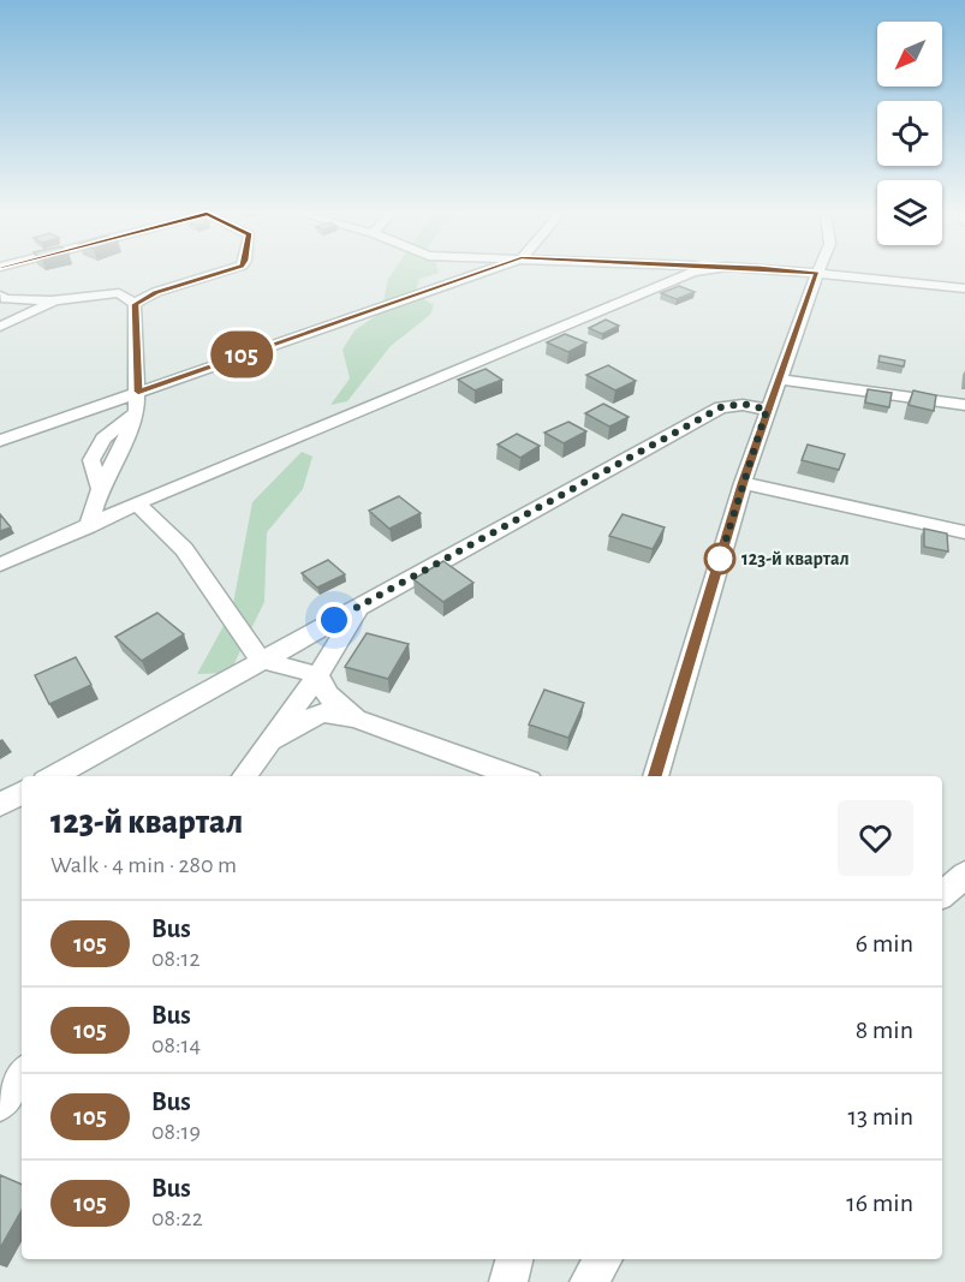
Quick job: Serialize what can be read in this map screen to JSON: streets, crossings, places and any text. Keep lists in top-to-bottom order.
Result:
{
  "places": ["123-й квартал"],
  "lines": ["bus line 105"],
  "north": "bottom left",
  "page": {
    "on_map": "105",
    "heading": ["123-й квартал", "Walk · 4 min · 280 m"],
    "list": [
      {
        "mark": "105",
        "name": "Bus",
        "note": "08:12",
        "value": "6 min"
      },
      {
        "mark": "105",
        "name": "Bus",
        "note": "08:14",
        "value": "8 min"
      },
      {
        "mark": "105",
        "name": "Bus",
        "note": "08:19",
        "value": "13 min"
      },
      {
        "mark": "105",
        "name": "Bus",
        "note": "08:22",
        "value": "16 min"
      }
    ]
  }
}
